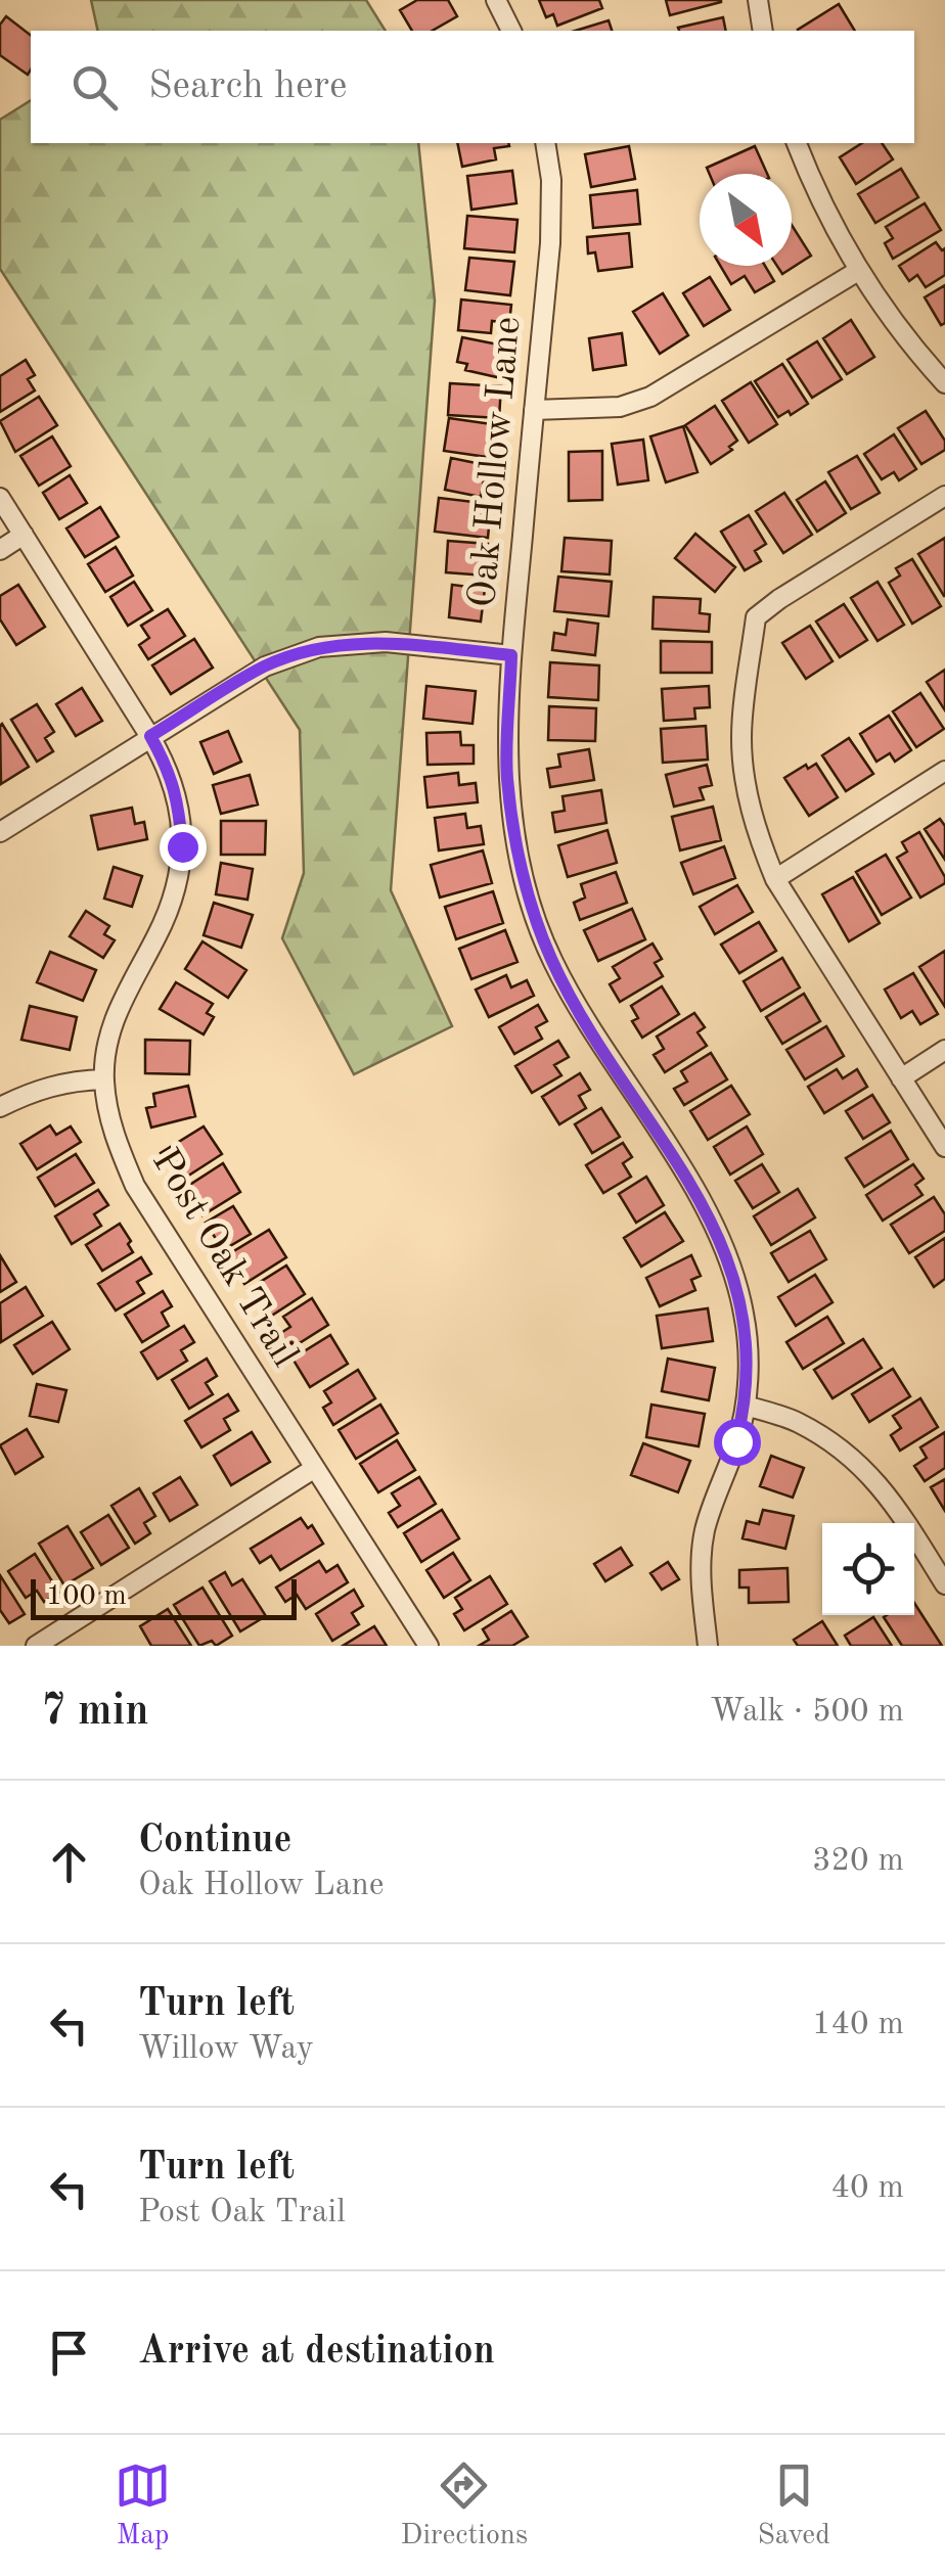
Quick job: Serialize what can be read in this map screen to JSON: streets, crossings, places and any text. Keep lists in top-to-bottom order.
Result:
{
  "streets": {
    "street": ["Oak Hollow Lane", "Post Oak Trail"]
  },
  "scale_bar": "100 m",
  "north": "bottom right",
  "page": {
    "search": "Search here",
    "scale": "100 m",
    "heading": ["7 min", "Walk · 500 m"],
    "list": [
      ["Continue", "Oak Hollow Lane", "320 m"],
      ["Turn left", "Willow Way", "140 m"],
      ["Turn left", "Post Oak Trail", "40 m"],
      "Arrive at destination"
    ],
    "nav": ["Map", "Directions", "Saved"]
  }
}
